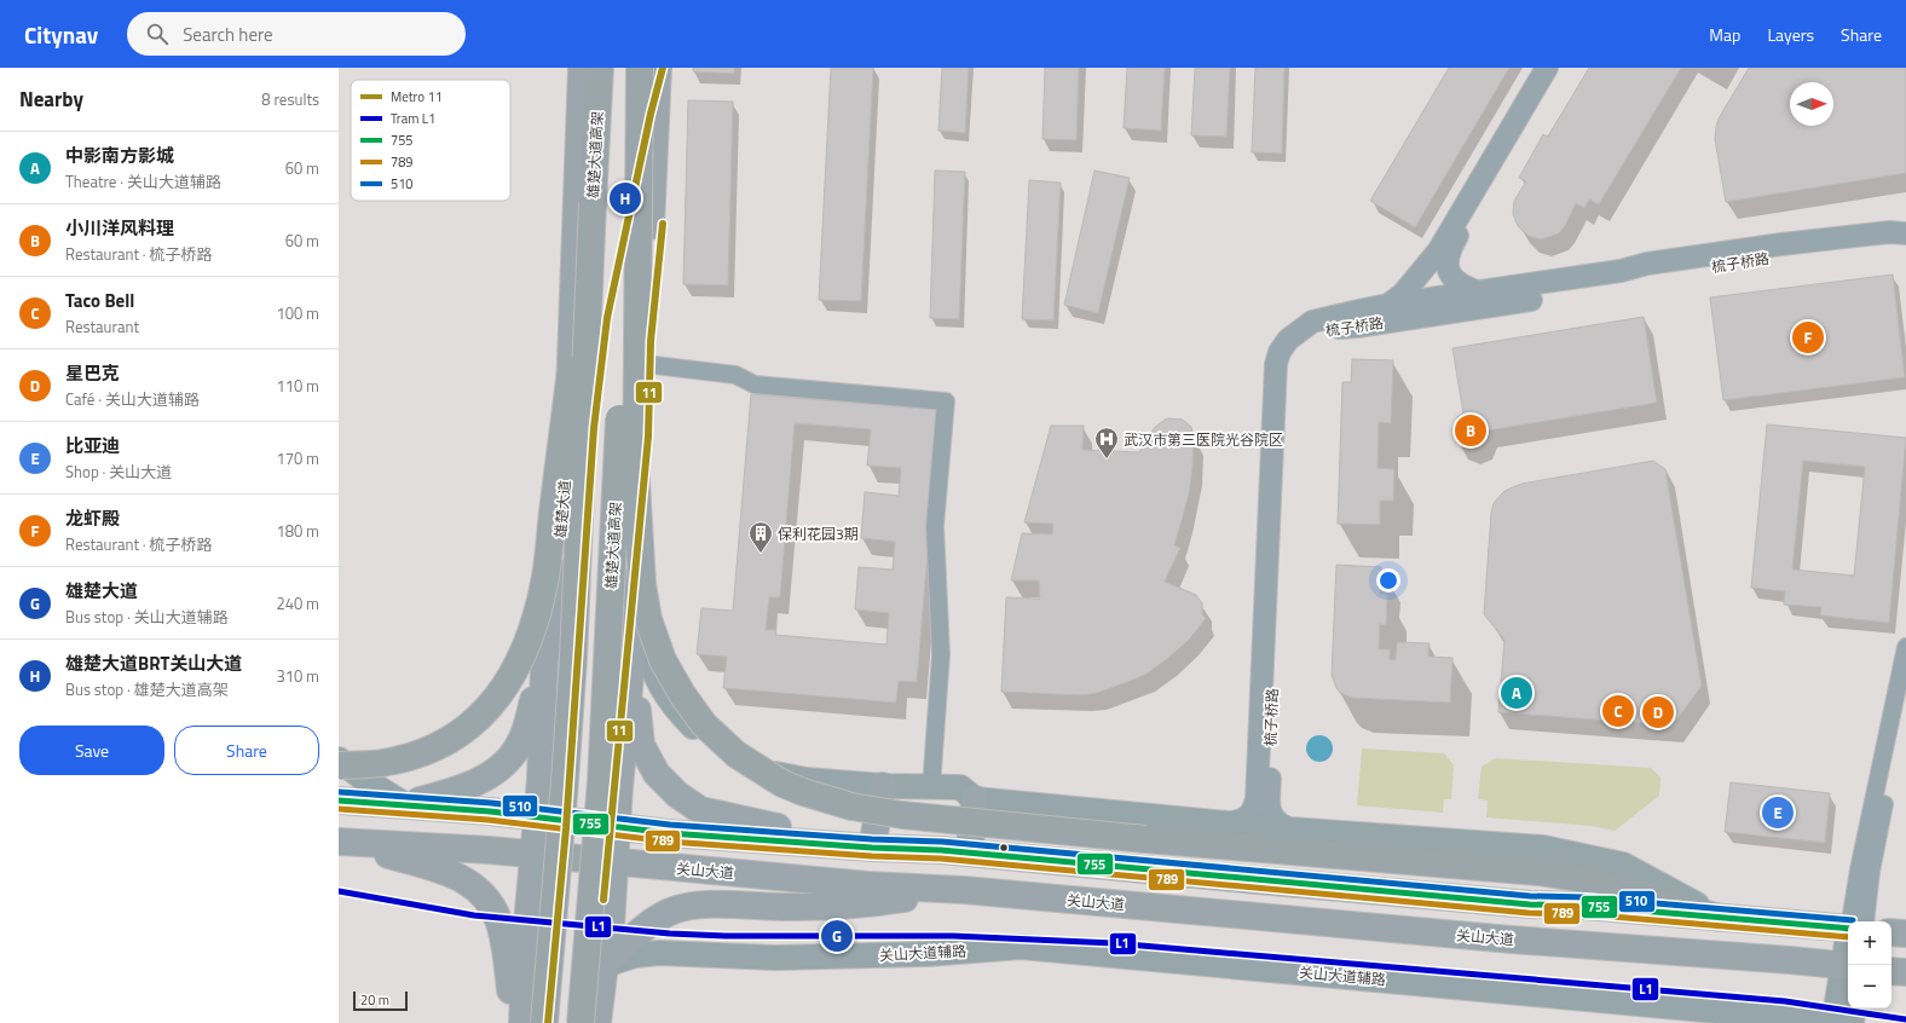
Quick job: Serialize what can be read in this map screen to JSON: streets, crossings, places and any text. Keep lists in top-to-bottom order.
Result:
{
  "streets": {
    "highway": ["雄楚大道高架"],
    "main road": ["雄楚大道", "关山大道", "关山大道辅路"],
    "street": ["梳子桥路"]
  },
  "crossings": [
    ["雄楚大道", "关山大道"]
  ],
  "places": {
    "hospital": ["武汉市第三医院光谷院区"],
    "building": ["保利花园3期"]
  },
  "lines": [
    "metro line 11",
    "transit line 510",
    "transit line 755",
    "transit line 789",
    "tram line L1"
  ],
  "legend": [
    "Metro 11",
    "Tram L1",
    "755",
    "789",
    "510"
  ],
  "scale_bar": "20 m",
  "north": "right",
  "page": {
    "header": "Citynav",
    "search": "Search here",
    "nav": ["Map", "Layers", "Share"],
    "heading": ["Nearby", "8 results"],
    "list": [
      {
        "mark": "A",
        "name": "中影南方影城",
        "note": "Theatre · 关山大道辅路",
        "value": "60 m"
      },
      {
        "mark": "B",
        "name": "小川洋风料理",
        "note": "Restaurant · 梳子桥路",
        "value": "60 m"
      },
      {
        "mark": "C",
        "name": "Taco Bell",
        "note": "Restaurant",
        "value": "100 m"
      },
      {
        "mark": "D",
        "name": "星巴克",
        "note": "Café · 关山大道辅路",
        "value": "110 m"
      },
      {
        "mark": "E",
        "name": "比亚迪",
        "note": "Shop · 关山大道",
        "value": "170 m"
      },
      {
        "mark": "F",
        "name": "龙虾殿",
        "note": "Restaurant · 梳子桥路",
        "value": "180 m"
      },
      {
        "mark": "G",
        "name": "雄楚大道",
        "note": "Bus stop · 关山大道辅路",
        "value": "240 m"
      },
      {
        "mark": "H",
        "name": "雄楚大道BRT关山大道",
        "note": "Bus stop · 雄楚大道高架",
        "value": "310 m"
      }
    ],
    "pins": [
      "H",
      "F",
      "B",
      "A",
      "C",
      "D",
      "E",
      "G"
    ],
    "buttons": ["Save", "Share"],
    "map_buttons": ["+", "−"],
    "scale": "20 m"
  }
}
